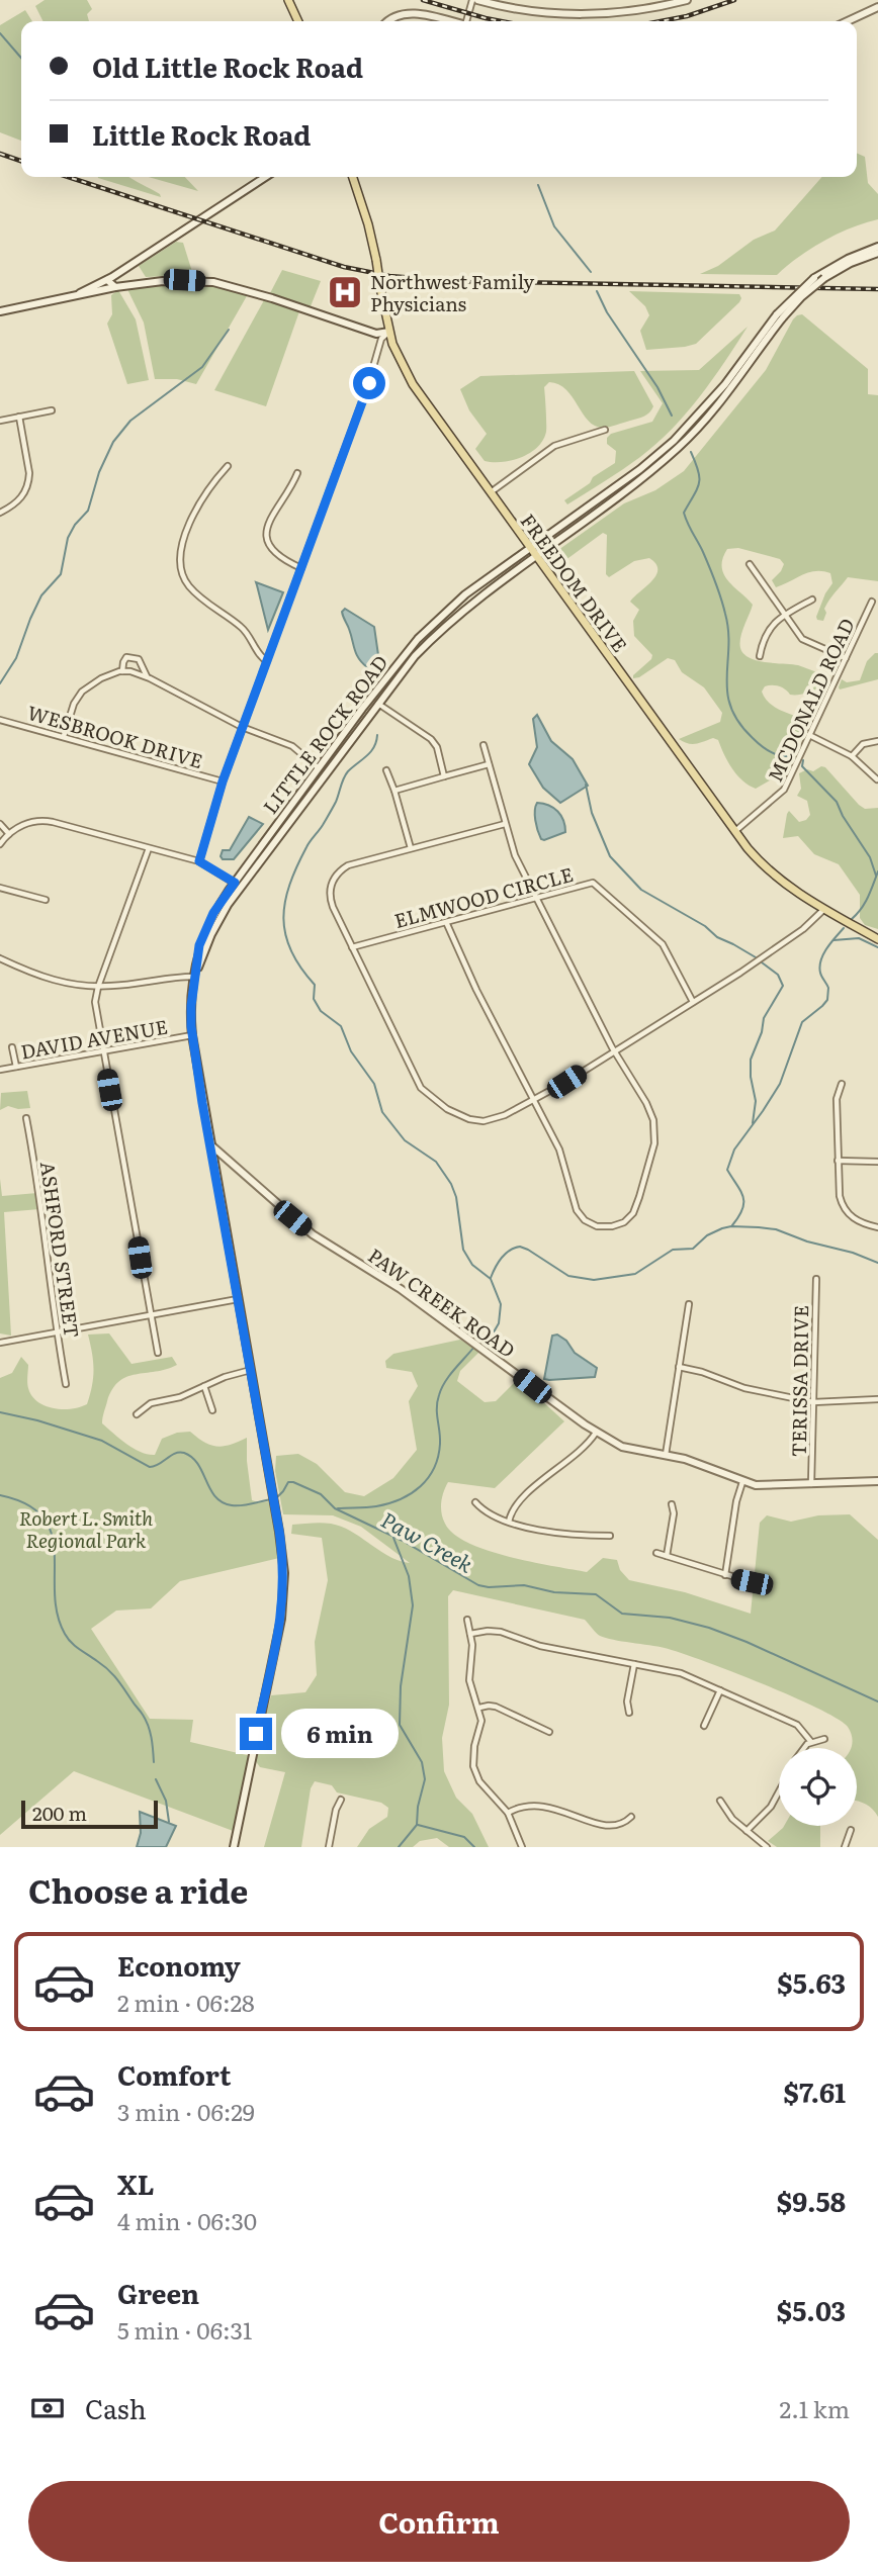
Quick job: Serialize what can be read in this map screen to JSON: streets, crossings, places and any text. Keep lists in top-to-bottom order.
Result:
{
  "streets": {
    "main road": ["FREEDOM DRIVE", "LITTLE ROCK ROAD", "PAW CREEK ROAD"],
    "street": [
      "MCDONALD ROAD",
      "WESBROOK DRIVE",
      "ELMWOOD CIRCLE",
      "DAVID AVENUE",
      "ASHFORD STREET",
      "TERISSA DRIVE"
    ]
  },
  "crossings": [
    ["FREEDOM DRIVE", "MCDONALD ROAD"],
    ["FREEDOM DRIVE", "LITTLE ROCK ROAD"],
    ["LITTLE ROCK ROAD", "DAVID AVENUE"],
    ["LITTLE ROCK ROAD", "PAW CREEK ROAD"],
    ["PAW CREEK ROAD", "TERISSA DRIVE"]
  ],
  "water": ["Paw Creek"],
  "parks": ["Robert L. Smith Regional Park"],
  "places": {
    "hospital": ["Northwest Family Physicians"]
  },
  "scale_bar": "200 m",
  "page": {
    "banner": ["Old Little Rock Road", "Little Rock Road"],
    "bubble": "6 min",
    "scale": "200 m",
    "heading": "Choose a ride",
    "list": [
      {
        "name": "Economy",
        "note": "2 min · 06:28",
        "value": "$5.63"
      },
      {
        "name": "Comfort",
        "note": "3 min · 06:29",
        "value": "$7.61"
      },
      {
        "name": "XL",
        "note": "4 min · 06:30",
        "value": "$9.58"
      },
      {
        "name": "Green",
        "note": "5 min · 06:31",
        "value": "$5.03"
      }
    ],
    "pay": ["Cash", "2.1 km"],
    "buttons": "Confirm"
  }
}
